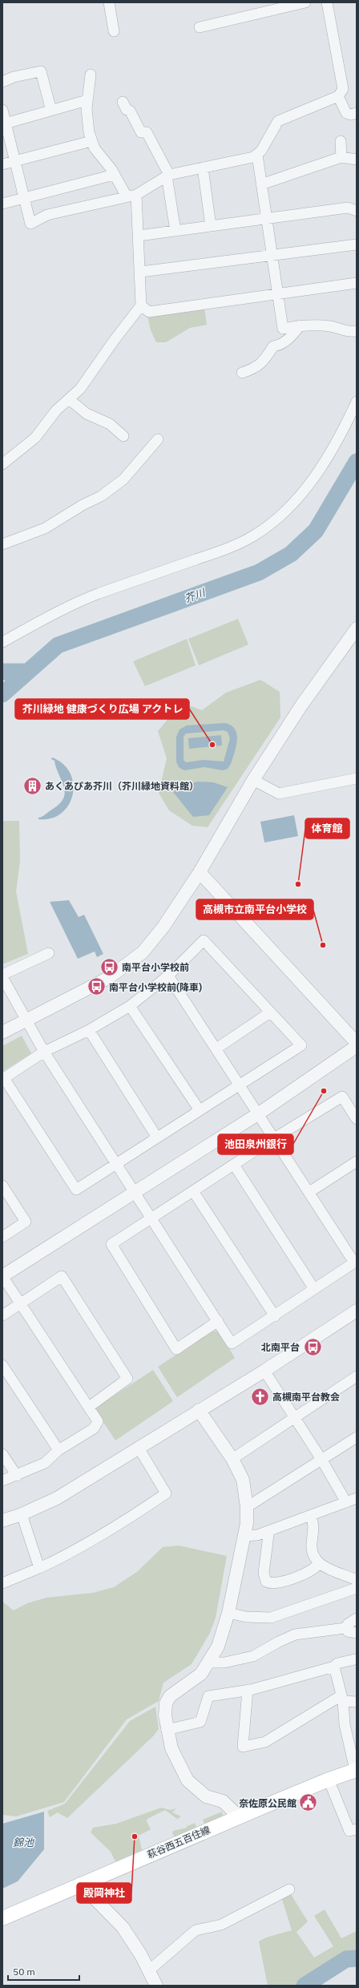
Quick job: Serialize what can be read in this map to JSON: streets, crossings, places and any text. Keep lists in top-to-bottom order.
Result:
{
  "streets": {
    "main road": ["萩谷西五百住線"]
  },
  "water": ["芥川", "錦池"],
  "places": {
    "other": [
      "芥川緑地 健康づくり広場 アクトレ",
      "体育館",
      "高槻市立南平台小学校",
      "池田泉州銀行",
      "殿岡神社"
    ],
    "building": ["あくあぴあ芥川（芥川緑地資料館）"],
    "bus stop": ["南平台小学校前", "南平台小学校前(降車)", "北南平台"],
    "church": ["高槻南平台教会"],
    "public building": ["奈佐原公民館"]
  },
  "scale_bar": "50 m"
}
